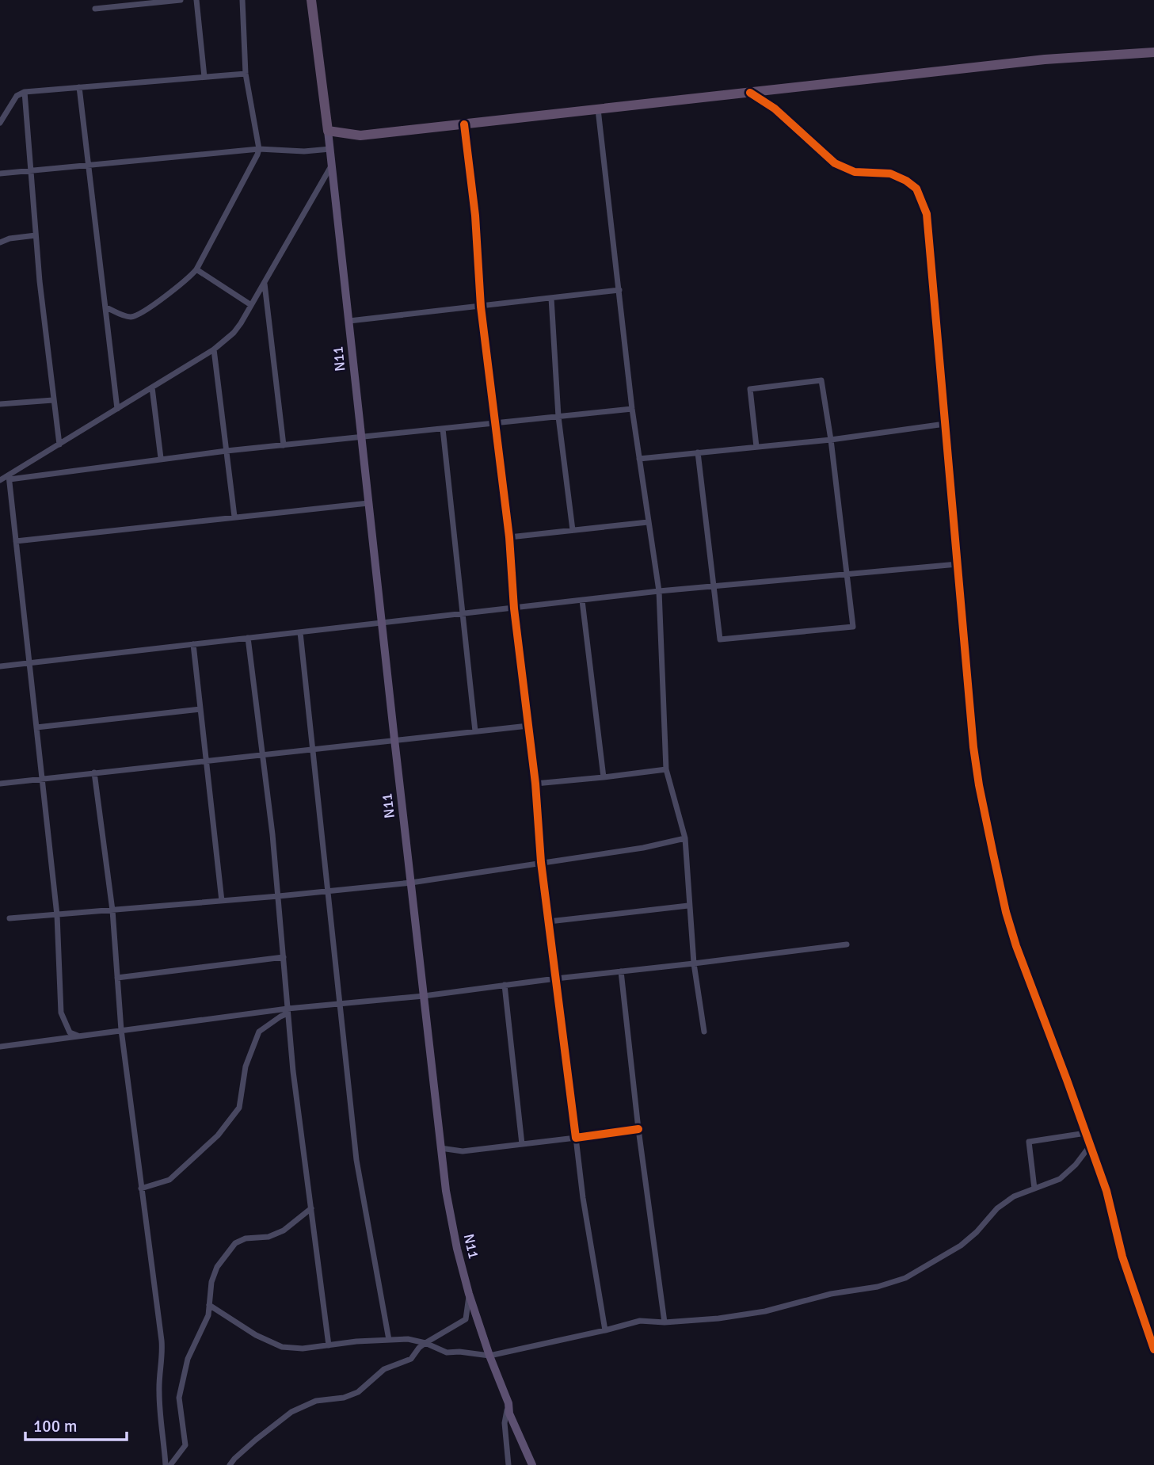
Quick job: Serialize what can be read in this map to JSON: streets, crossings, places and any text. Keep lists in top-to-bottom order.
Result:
{
  "streets": {
    "main road": ["N11"]
  },
  "scale_bar": "100 m"
}
